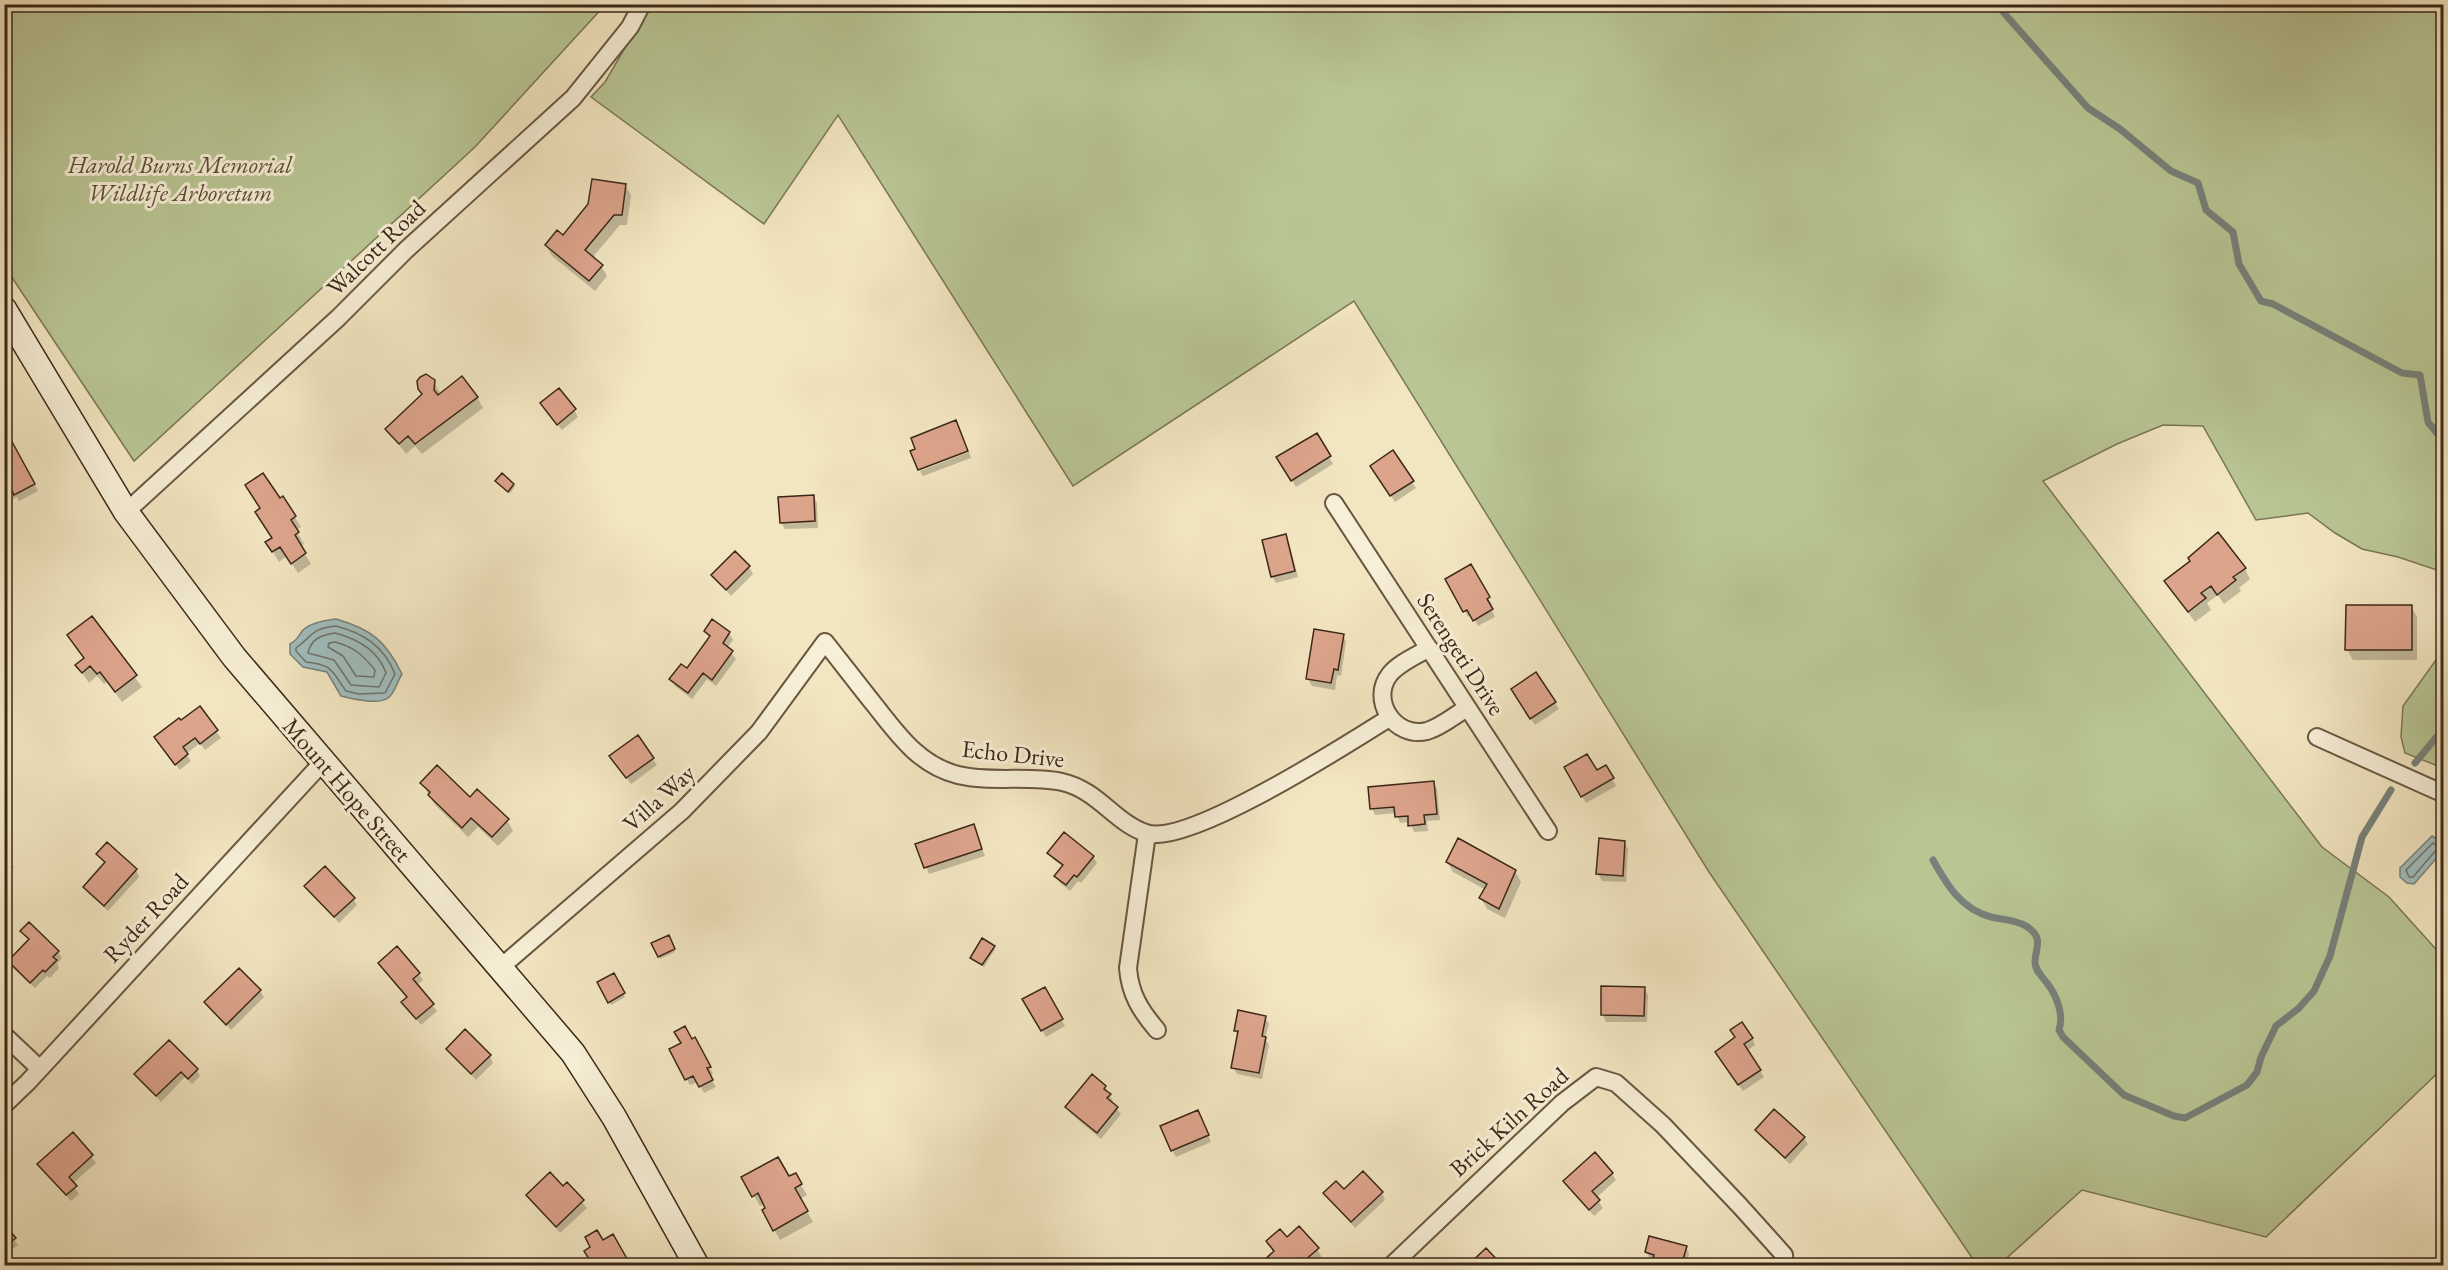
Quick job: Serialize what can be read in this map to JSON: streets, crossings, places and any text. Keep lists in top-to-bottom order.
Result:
{
  "streets": {
    "street": [
      "Walcott Road",
      "Serengeti Drive",
      "Echo Drive",
      "Mount Hope Street",
      "Villa Way",
      "Ryder Road",
      "Brick Kiln Road"
    ]
  },
  "crossings": [
    ["Walcott Road", "Mount Hope Street"],
    ["Echo Drive", "Villa Way"],
    ["Mount Hope Street", "Villa Way"],
    ["Mount Hope Street", "Ryder Road"]
  ],
  "parks": ["Harold Burns Memorial Wildlife Arboretum"]
}
